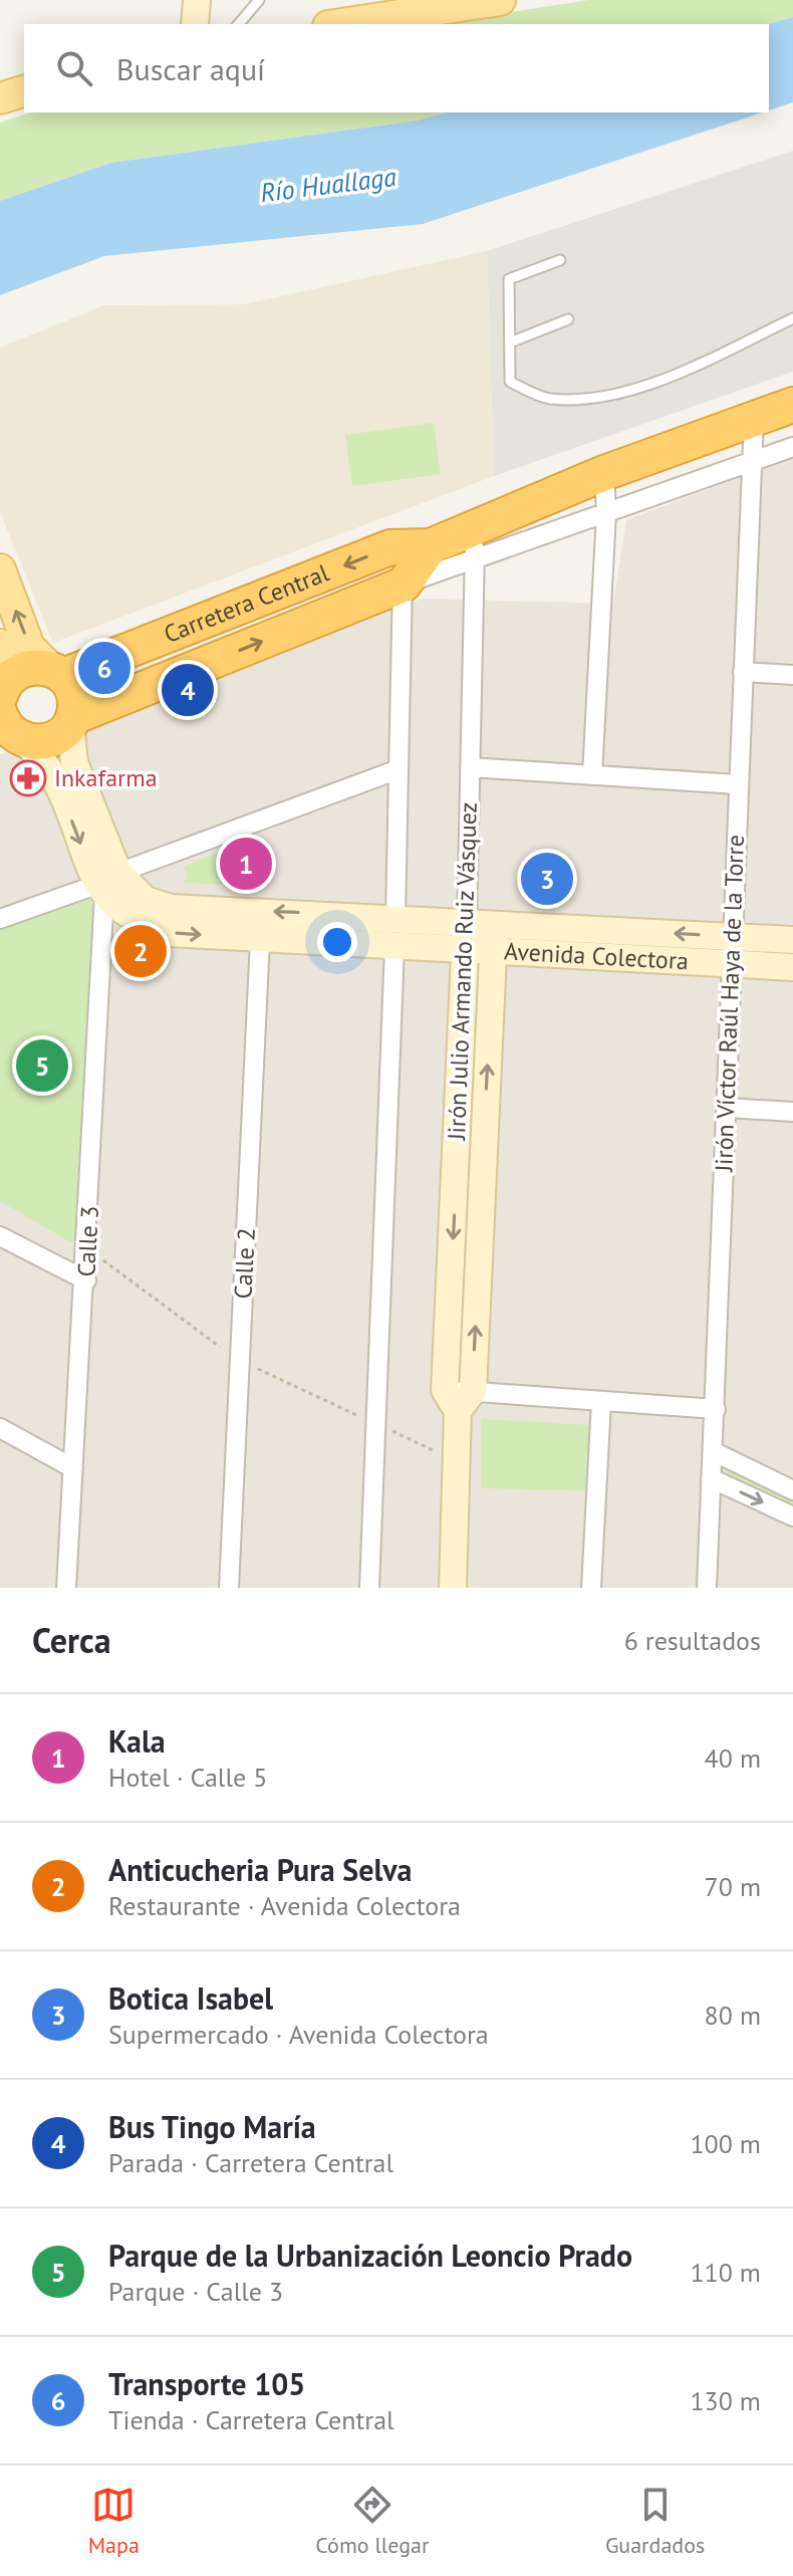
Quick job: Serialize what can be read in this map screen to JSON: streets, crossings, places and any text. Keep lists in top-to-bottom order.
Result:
{
  "streets": {
    "highway": ["Carretera Central"],
    "street": [
      "Avenida Colectora",
      "Jirón Julio Armando Ruiz Vásquez",
      "Jirón Víctor Raúl Haya de la Torre",
      "Calle 3",
      "Calle 2"
    ]
  },
  "crossings": [
    ["Carretera Central", "Avenida Colectora"],
    ["Carretera Central", "Jirón Julio Armando Ruiz Vásquez"],
    ["Carretera Central", "Jirón Víctor Raúl Haya de la Torre"],
    ["Avenida Colectora", "Jirón Julio Armando Ruiz Vásquez"],
    ["Avenida Colectora", "Jirón Víctor Raúl Haya de la Torre"],
    ["Avenida Colectora", "Calle 3"],
    ["Avenida Colectora", "Calle 2"]
  ],
  "water": ["Río Huallaga"],
  "places": {
    "pharmacy": ["Inkafarma"]
  },
  "page": {
    "search": "Buscar aquí",
    "pins": [
      "6",
      "4",
      "1",
      "3",
      "2",
      "5"
    ],
    "heading": ["Cerca", "6 resultados"],
    "list": [
      {
        "mark": "1",
        "name": "Kala",
        "note": "Hotel · Calle 5",
        "value": "40 m"
      },
      {
        "mark": "2",
        "name": "Anticucheria Pura Selva",
        "note": "Restaurante · Avenida Colectora",
        "value": "70 m"
      },
      {
        "mark": "3",
        "name": "Botica Isabel",
        "note": "Supermercado · Avenida Colectora",
        "value": "80 m"
      },
      {
        "mark": "4",
        "name": "Bus Tingo María",
        "note": "Parada · Carretera Central",
        "value": "100 m"
      },
      {
        "mark": "5",
        "name": "Parque de la Urbanización Leoncio Prado",
        "note": "Parque · Calle 3",
        "value": "110 m"
      },
      {
        "mark": "6",
        "name": "Transporte 105",
        "note": "Tienda · Carretera Central",
        "value": "130 m"
      }
    ],
    "nav": ["Mapa", "Cómo llegar", "Guardados"]
  }
}
